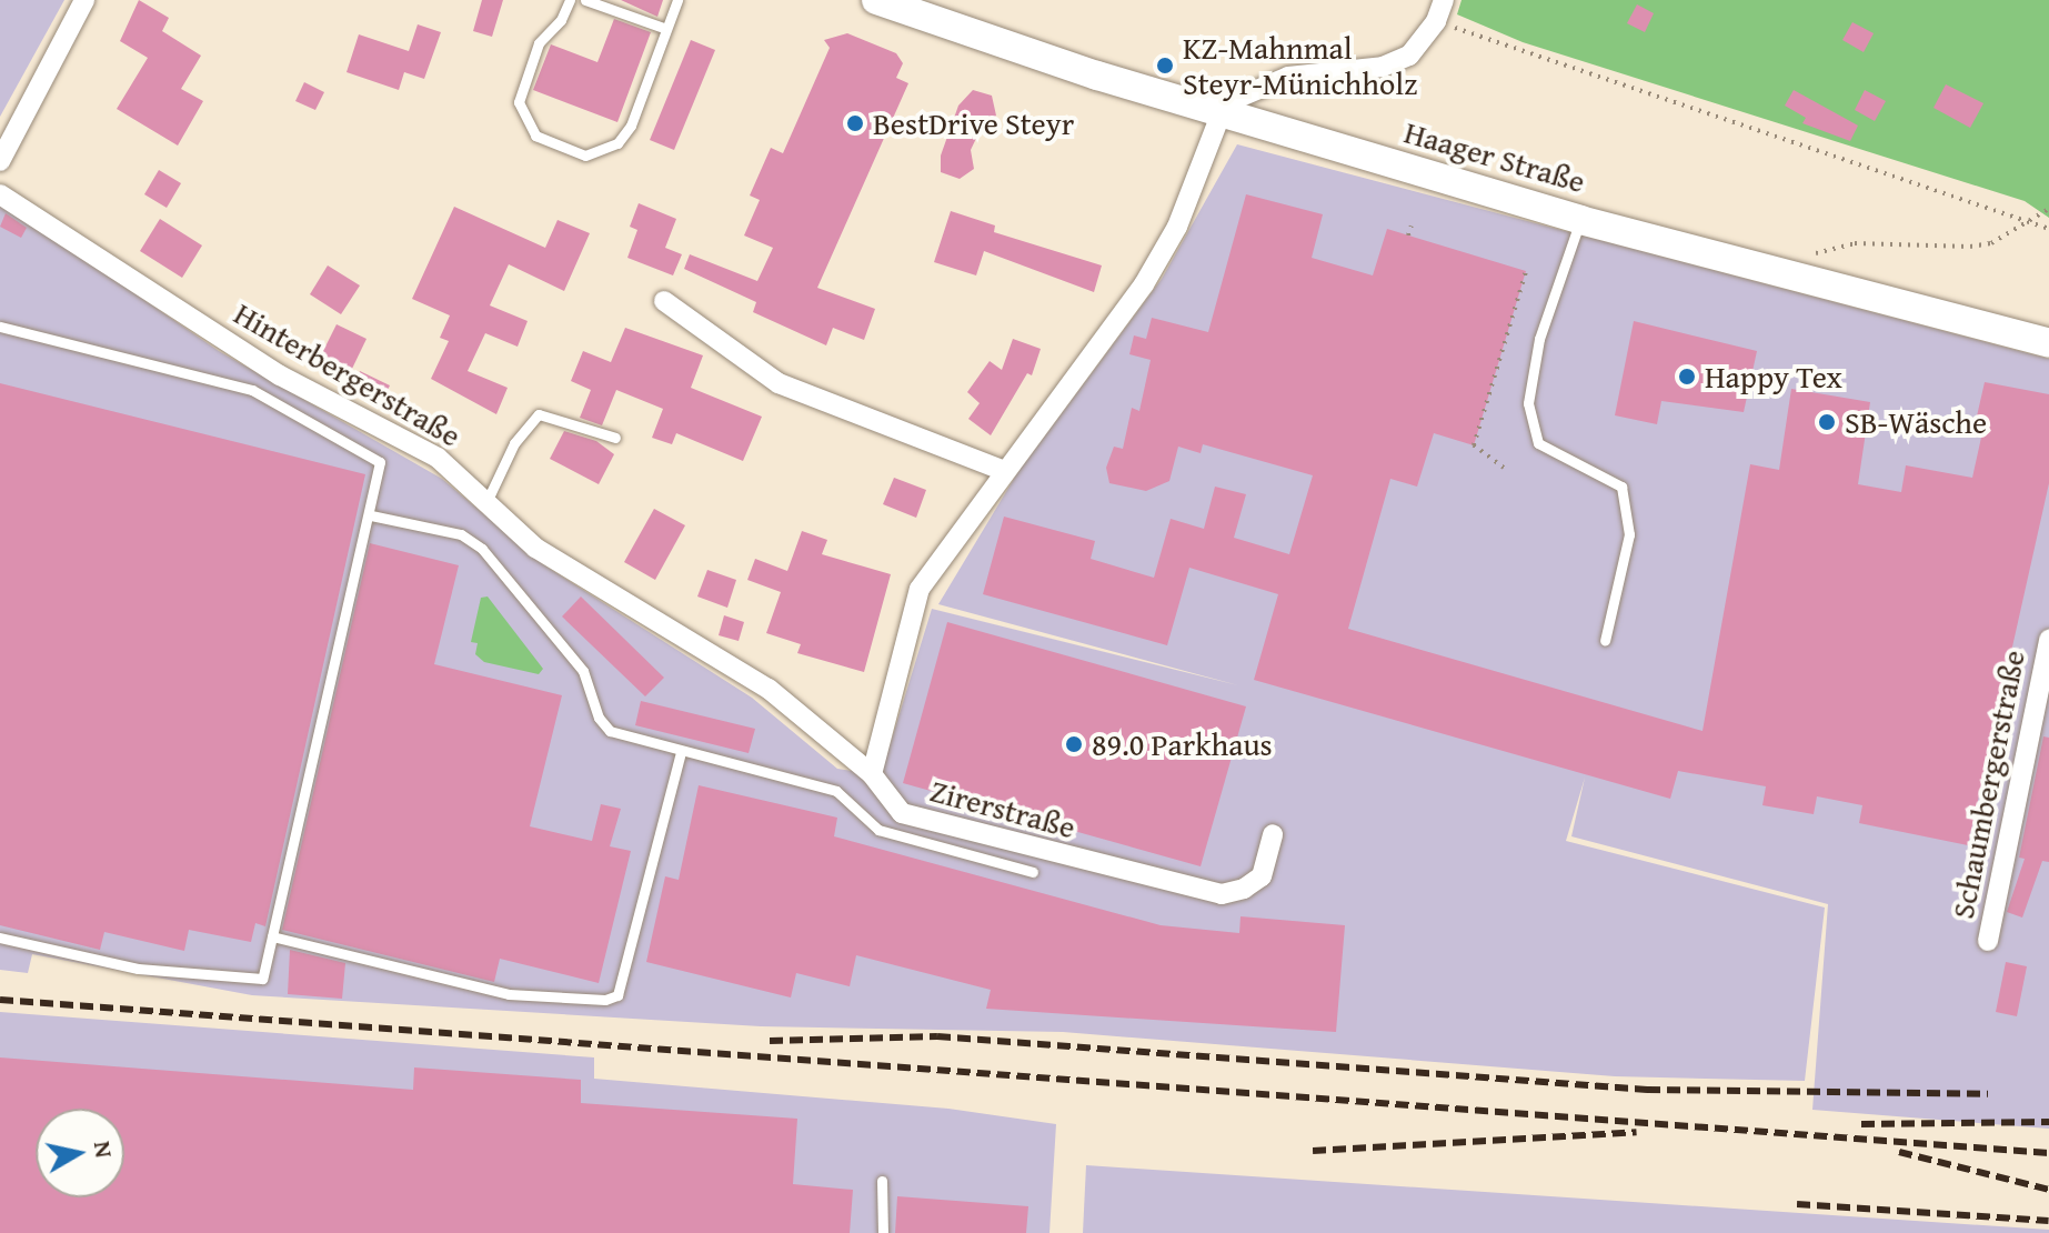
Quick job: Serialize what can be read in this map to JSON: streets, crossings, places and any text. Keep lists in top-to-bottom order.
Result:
{
  "streets": {
    "main road": ["Haager Straße"],
    "street": ["Hinterbergerstraße", "Schaumbergerstraße", "Zirerstraße"]
  },
  "crossings": [
    ["Hinterbergerstraße", "Zirerstraße"]
  ],
  "places": [
    "KZ-Mahnmal Steyr-Münichholz",
    "BestDrive Steyr",
    "Happy Tex",
    "SB-Wäsche",
    "89.0 Parkhaus"
  ],
  "north": "right"
}
